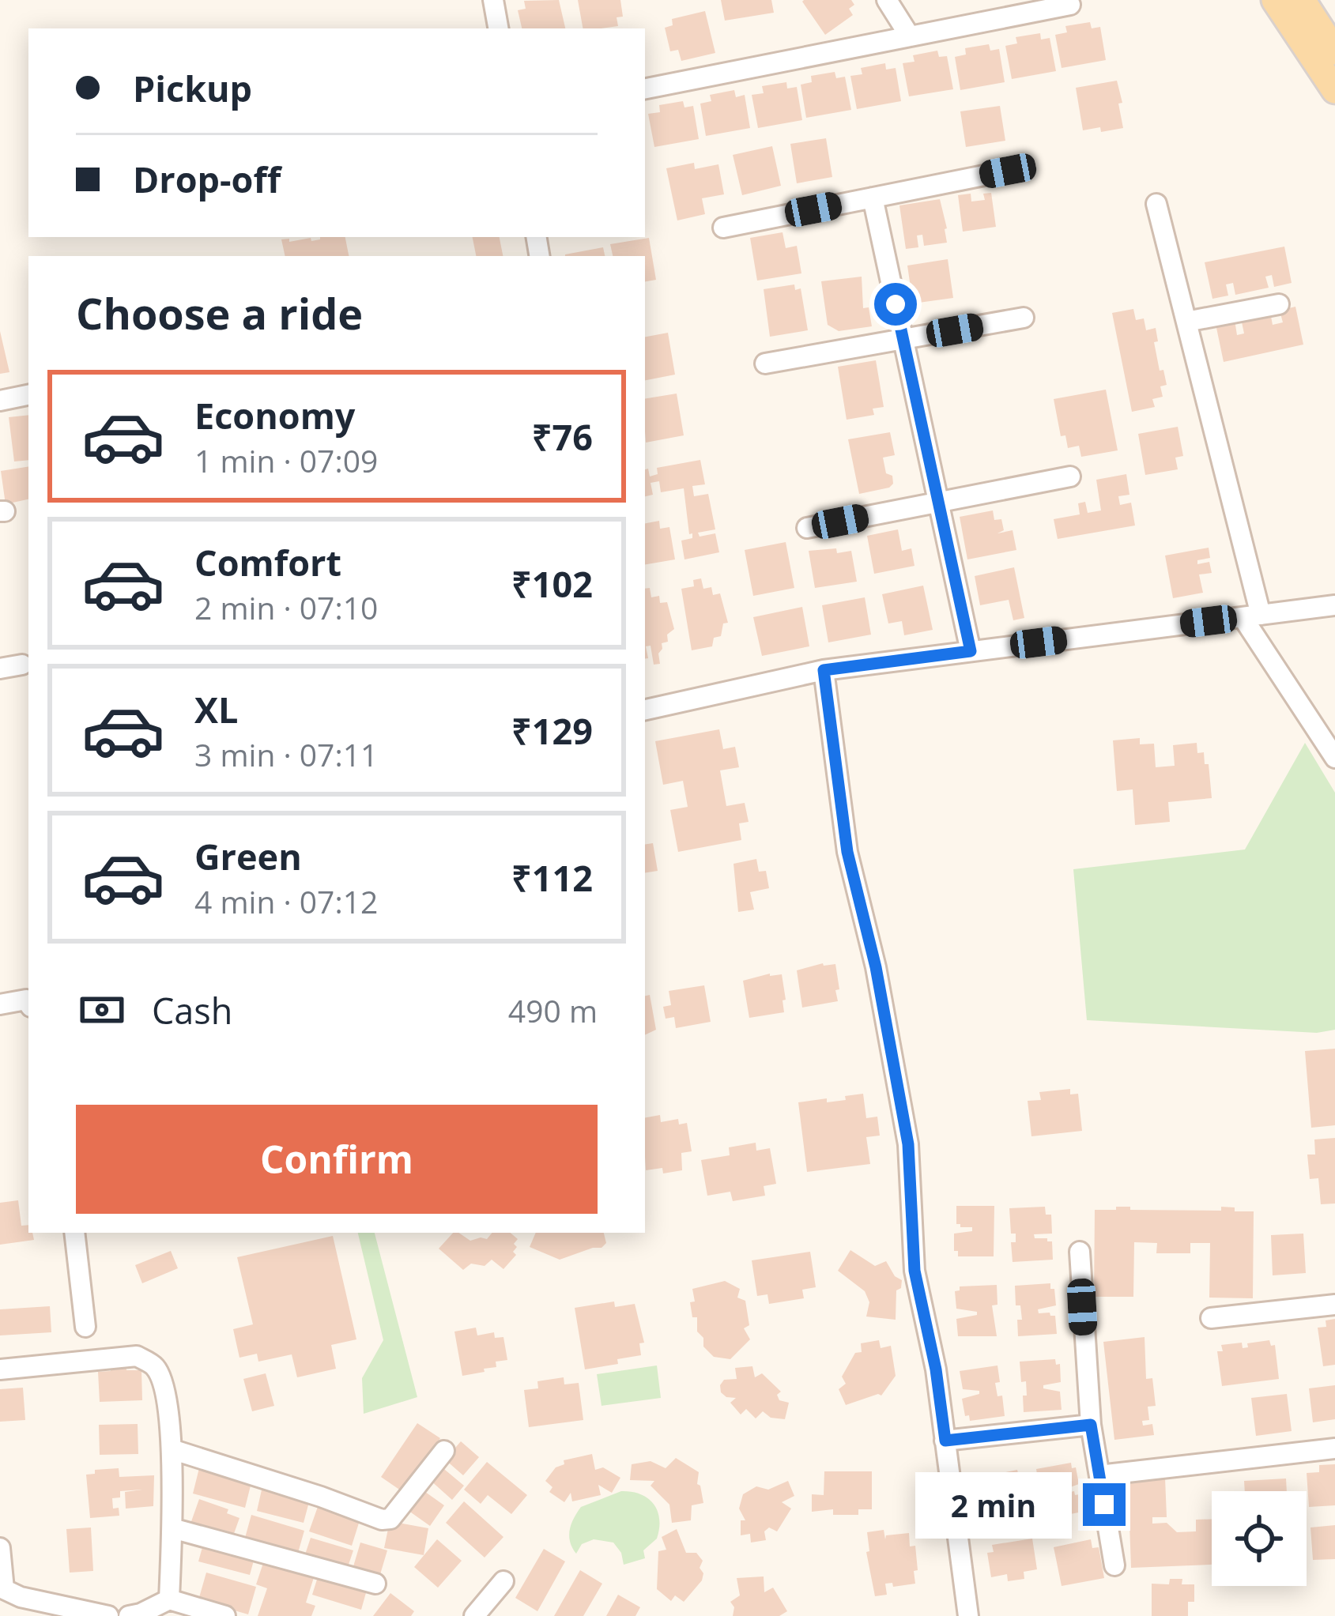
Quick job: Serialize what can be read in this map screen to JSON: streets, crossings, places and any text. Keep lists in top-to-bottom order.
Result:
{
  "page": {
    "banner": ["Pickup", "Drop-off"],
    "heading": "Choose a ride",
    "list": [
      {
        "name": "Economy",
        "note": "1 min · 07:09",
        "value": "₹76"
      },
      {
        "name": "Comfort",
        "note": "2 min · 07:10",
        "value": "₹102"
      },
      {
        "name": "XL",
        "note": "3 min · 07:11",
        "value": "₹129"
      },
      {
        "name": "Green",
        "note": "4 min · 07:12",
        "value": "₹112"
      }
    ],
    "pay": ["Cash", "490 m"],
    "buttons": "Confirm",
    "bubble": "2 min"
  }
}
